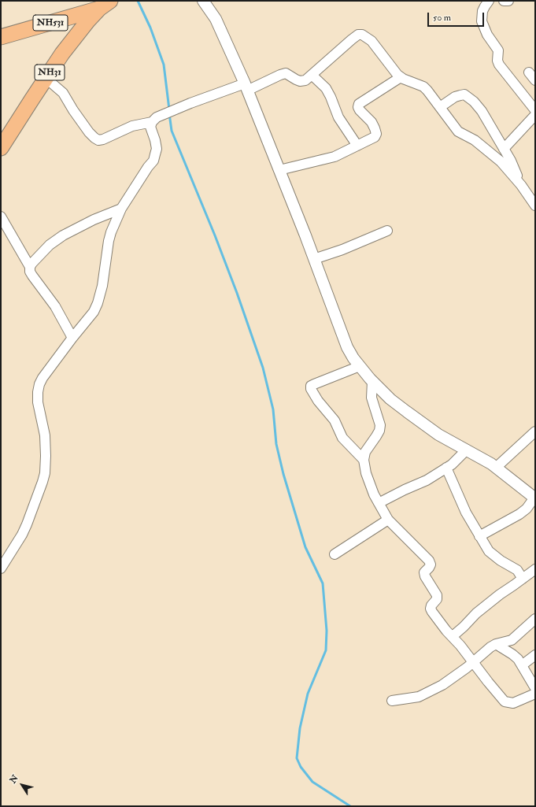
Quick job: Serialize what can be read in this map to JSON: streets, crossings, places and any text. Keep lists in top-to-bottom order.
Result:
{
  "streets": {
    "highway": ["NH531", "NH31"]
  },
  "crossings": [
    ["NH531", "NH31"]
  ],
  "scale_bar": "50 m",
  "north": "top left"
}
